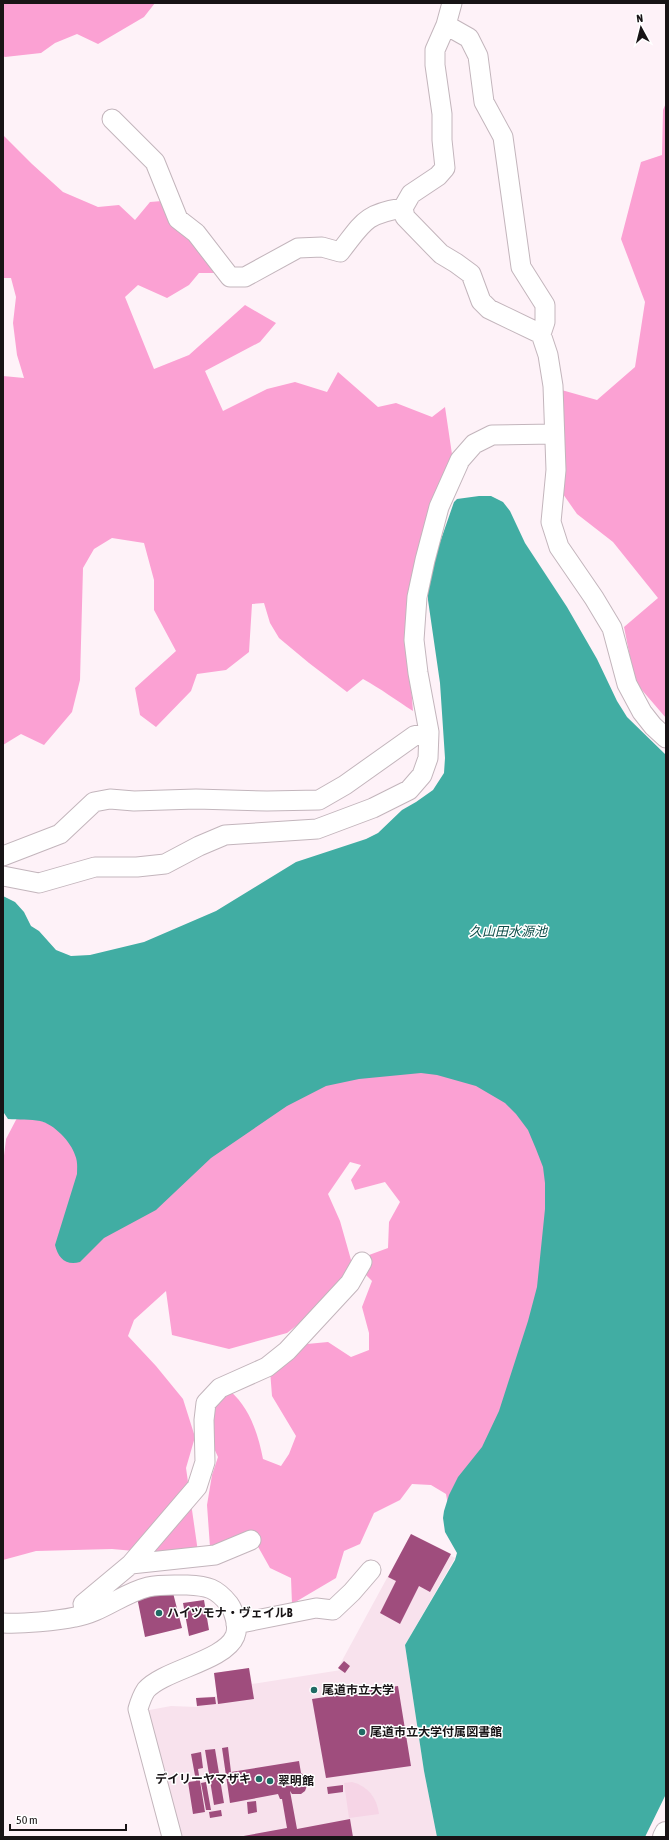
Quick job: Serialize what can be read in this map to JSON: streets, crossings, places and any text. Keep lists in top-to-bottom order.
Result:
{
  "water": ["久山田水源池"],
  "places": [
    "ハイツモナ・ヴェイルB",
    "尾道市立大学",
    "尾道市立大学付属図書館",
    "デイリーヤマザキ",
    "翠明館"
  ],
  "scale_bar": "50 m",
  "north": "top"
}
